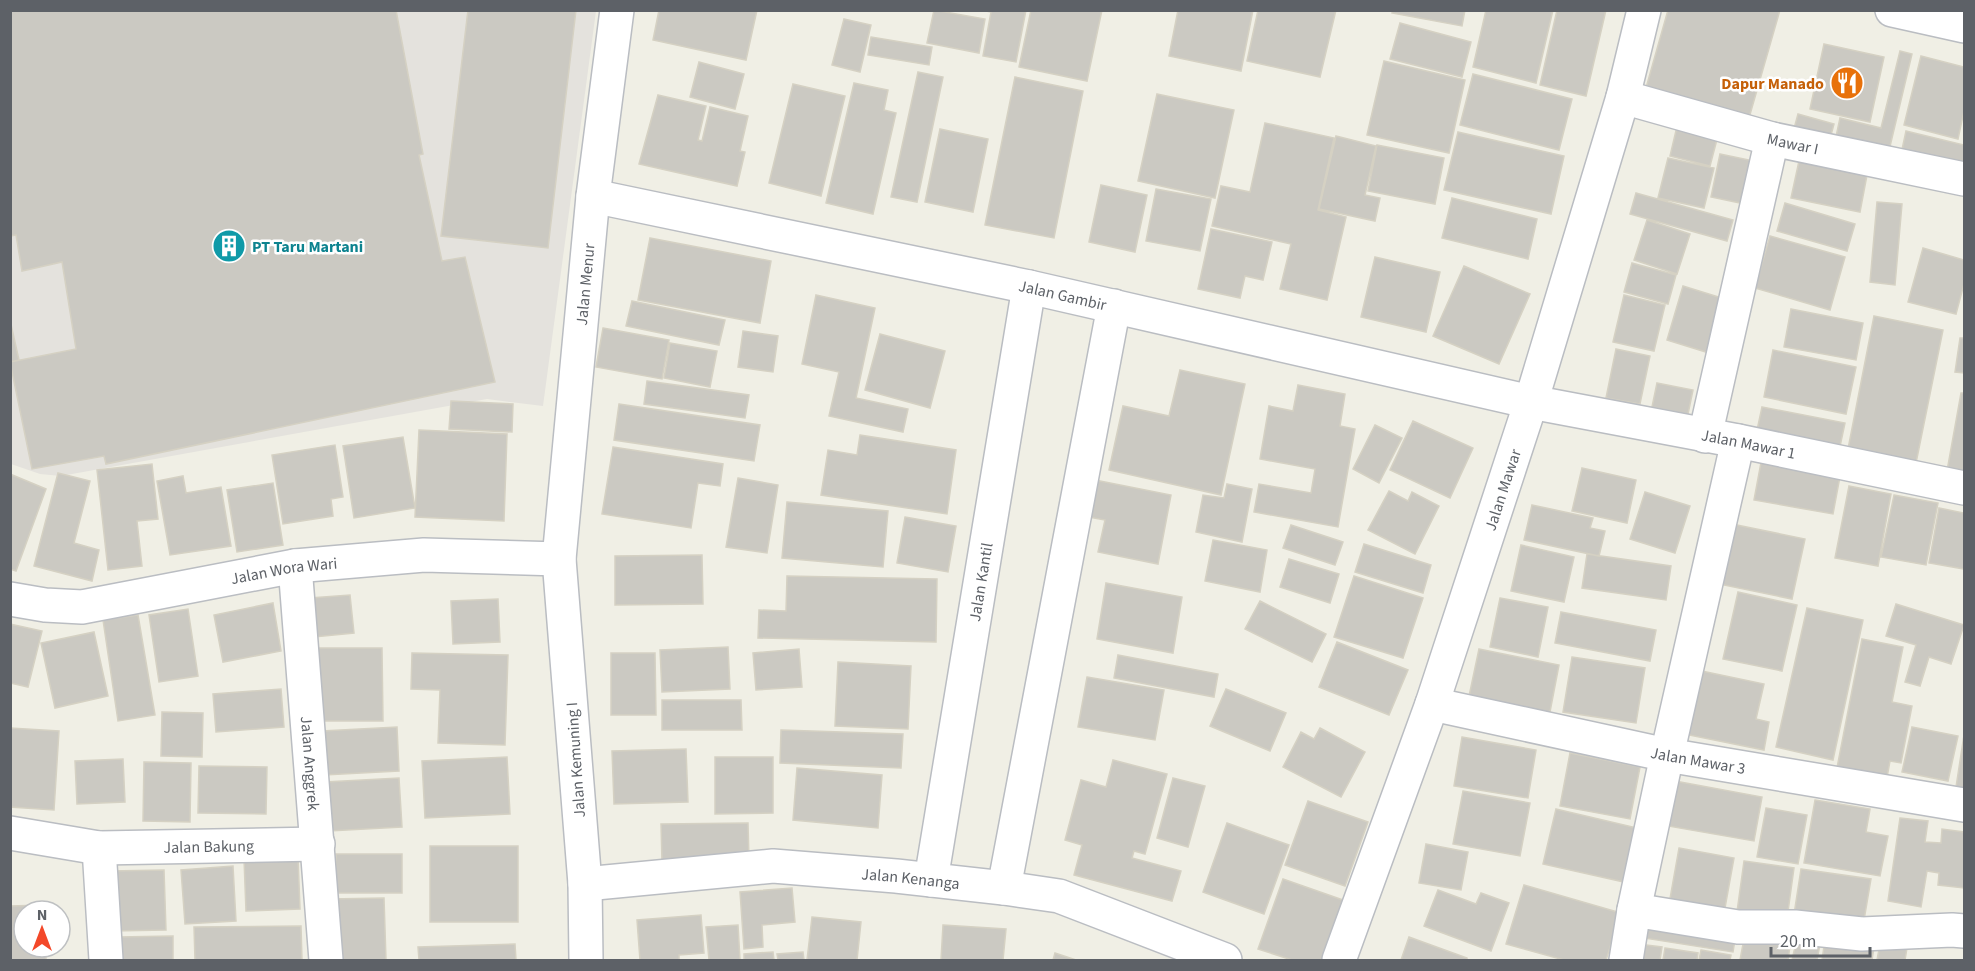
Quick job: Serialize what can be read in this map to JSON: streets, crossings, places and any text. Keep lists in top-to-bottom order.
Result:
{
  "streets": {
    "street": [
      "Mawar I",
      "Jalan Menur",
      "Jalan Gambir",
      "Jalan Mawar 1",
      "Jalan Mawar",
      "Jalan Wora Wari",
      "Jalan Kantil",
      "Jalan Kemuning I",
      "Jalan Mawar 3",
      "Jalan Anggrek",
      "Jalan Bakung",
      "Jalan Kenanga"
    ]
  },
  "crossings": [
    ["Mawar I", "Jalan Mawar"],
    ["Jalan Menur", "Jalan Gambir"],
    ["Jalan Menur", "Jalan Wora Wari"],
    ["Jalan Menur", "Jalan Kemuning I"],
    ["Jalan Gambir", "Jalan Mawar 1"],
    ["Jalan Gambir", "Jalan Mawar"],
    ["Jalan Gambir", "Jalan Kantil"],
    ["Jalan Mawar 1", "Jalan Mawar"],
    ["Jalan Mawar", "Jalan Mawar 3"],
    ["Jalan Wora Wari", "Jalan Kemuning I"],
    ["Jalan Wora Wari", "Jalan Anggrek"],
    ["Jalan Kantil", "Jalan Kenanga"],
    ["Jalan Kemuning I", "Jalan Kenanga"],
    ["Jalan Anggrek", "Jalan Bakung"]
  ],
  "places": {
    "restaurant": ["Dapur Manado"],
    "building": ["PT Taru Martani"]
  },
  "scale_bar": "20 m",
  "north": "top"
}
